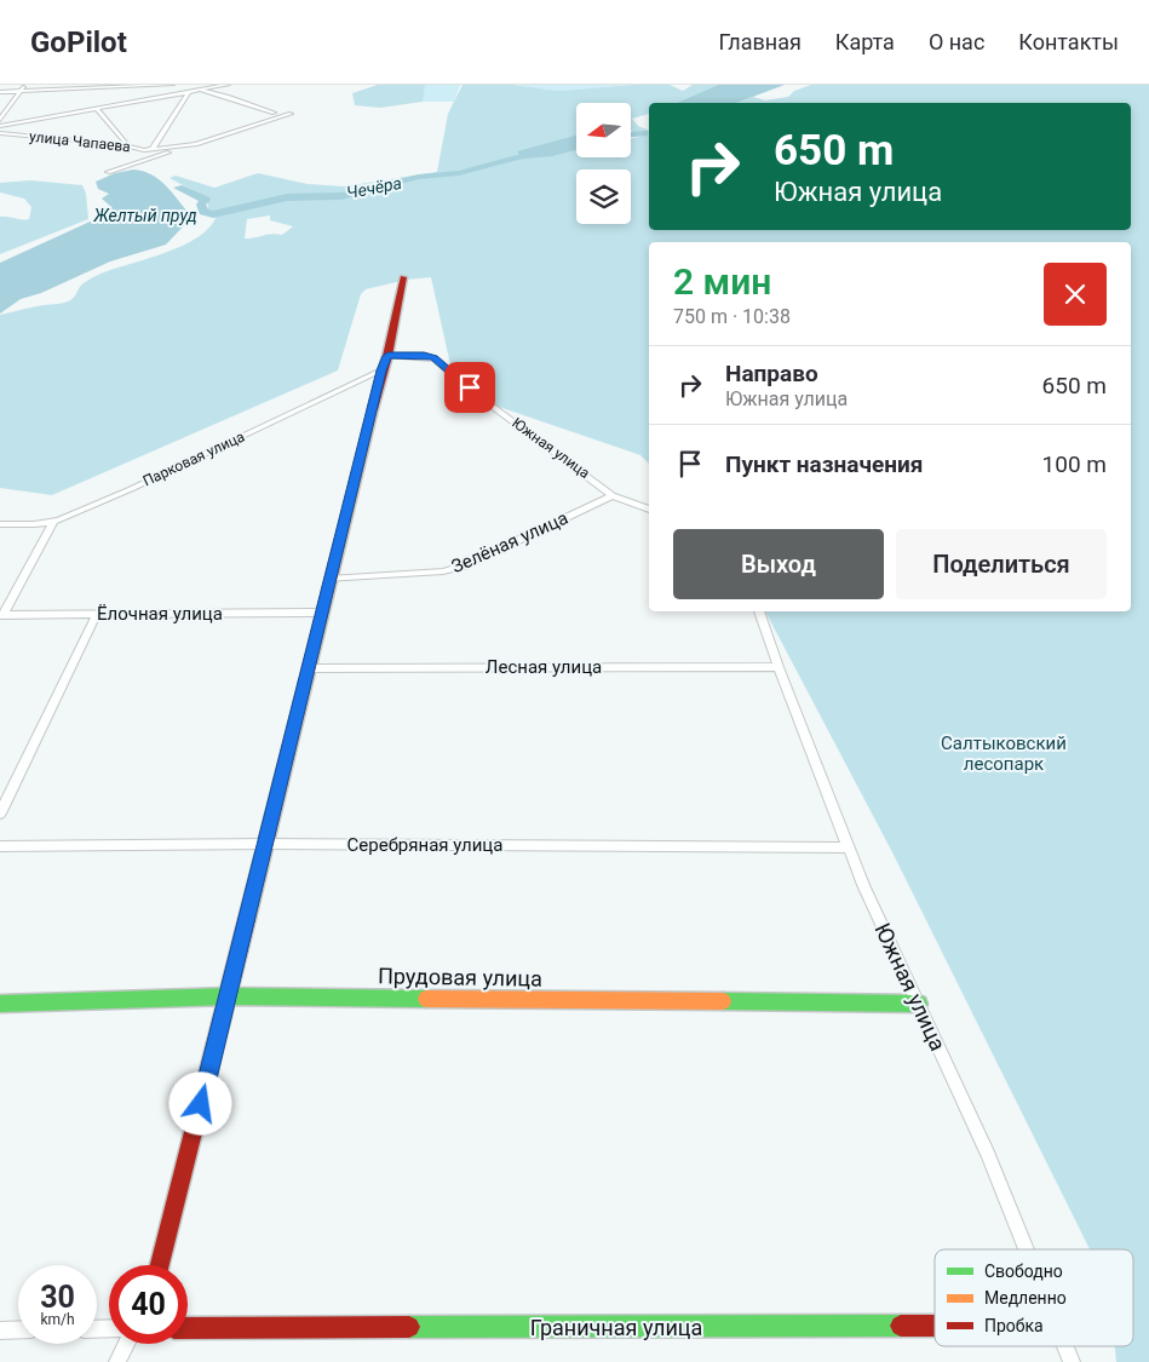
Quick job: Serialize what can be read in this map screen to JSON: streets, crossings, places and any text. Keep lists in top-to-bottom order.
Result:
{
  "streets": {
    "street": [
      "улица Чапаева",
      "Южная улица",
      "Парковая улица",
      "Зелёная улица",
      "Ёлочная улица",
      "Лесная улица",
      "Серебряная улица",
      "Прудовая улица",
      "Граничная улица"
    ]
  },
  "crossings": [
    ["Южная улица", "Зелёная улица"],
    ["Южная улица", "Лесная улица"],
    ["Южная улица", "Серебряная улица"],
    ["Южная улица", "Прудовая улица"]
  ],
  "water": ["Чечёра", "Желтый пруд"],
  "parks": ["Салтыковский лесопарк"],
  "legend": ["Свободно", "Медленно", "Пробка"],
  "north": "left",
  "page": {
    "header": "GoPilot",
    "nav": [
      "Главная",
      "Карта",
      "О нас",
      "Контакты"
    ],
    "turn": ["650 m", "Южная улица"],
    "heading": ["2 мин", "750 m · 10:38"],
    "list": [
      {
        "name": "Направо",
        "note": "Южная улица",
        "value": "650 m"
      },
      {
        "name": "Пункт назначения",
        "value": "100 m"
      }
    ],
    "buttons": ["Выход", "Поделиться"],
    "speed": "30 km/h",
    "limit": "40"
  }
}
